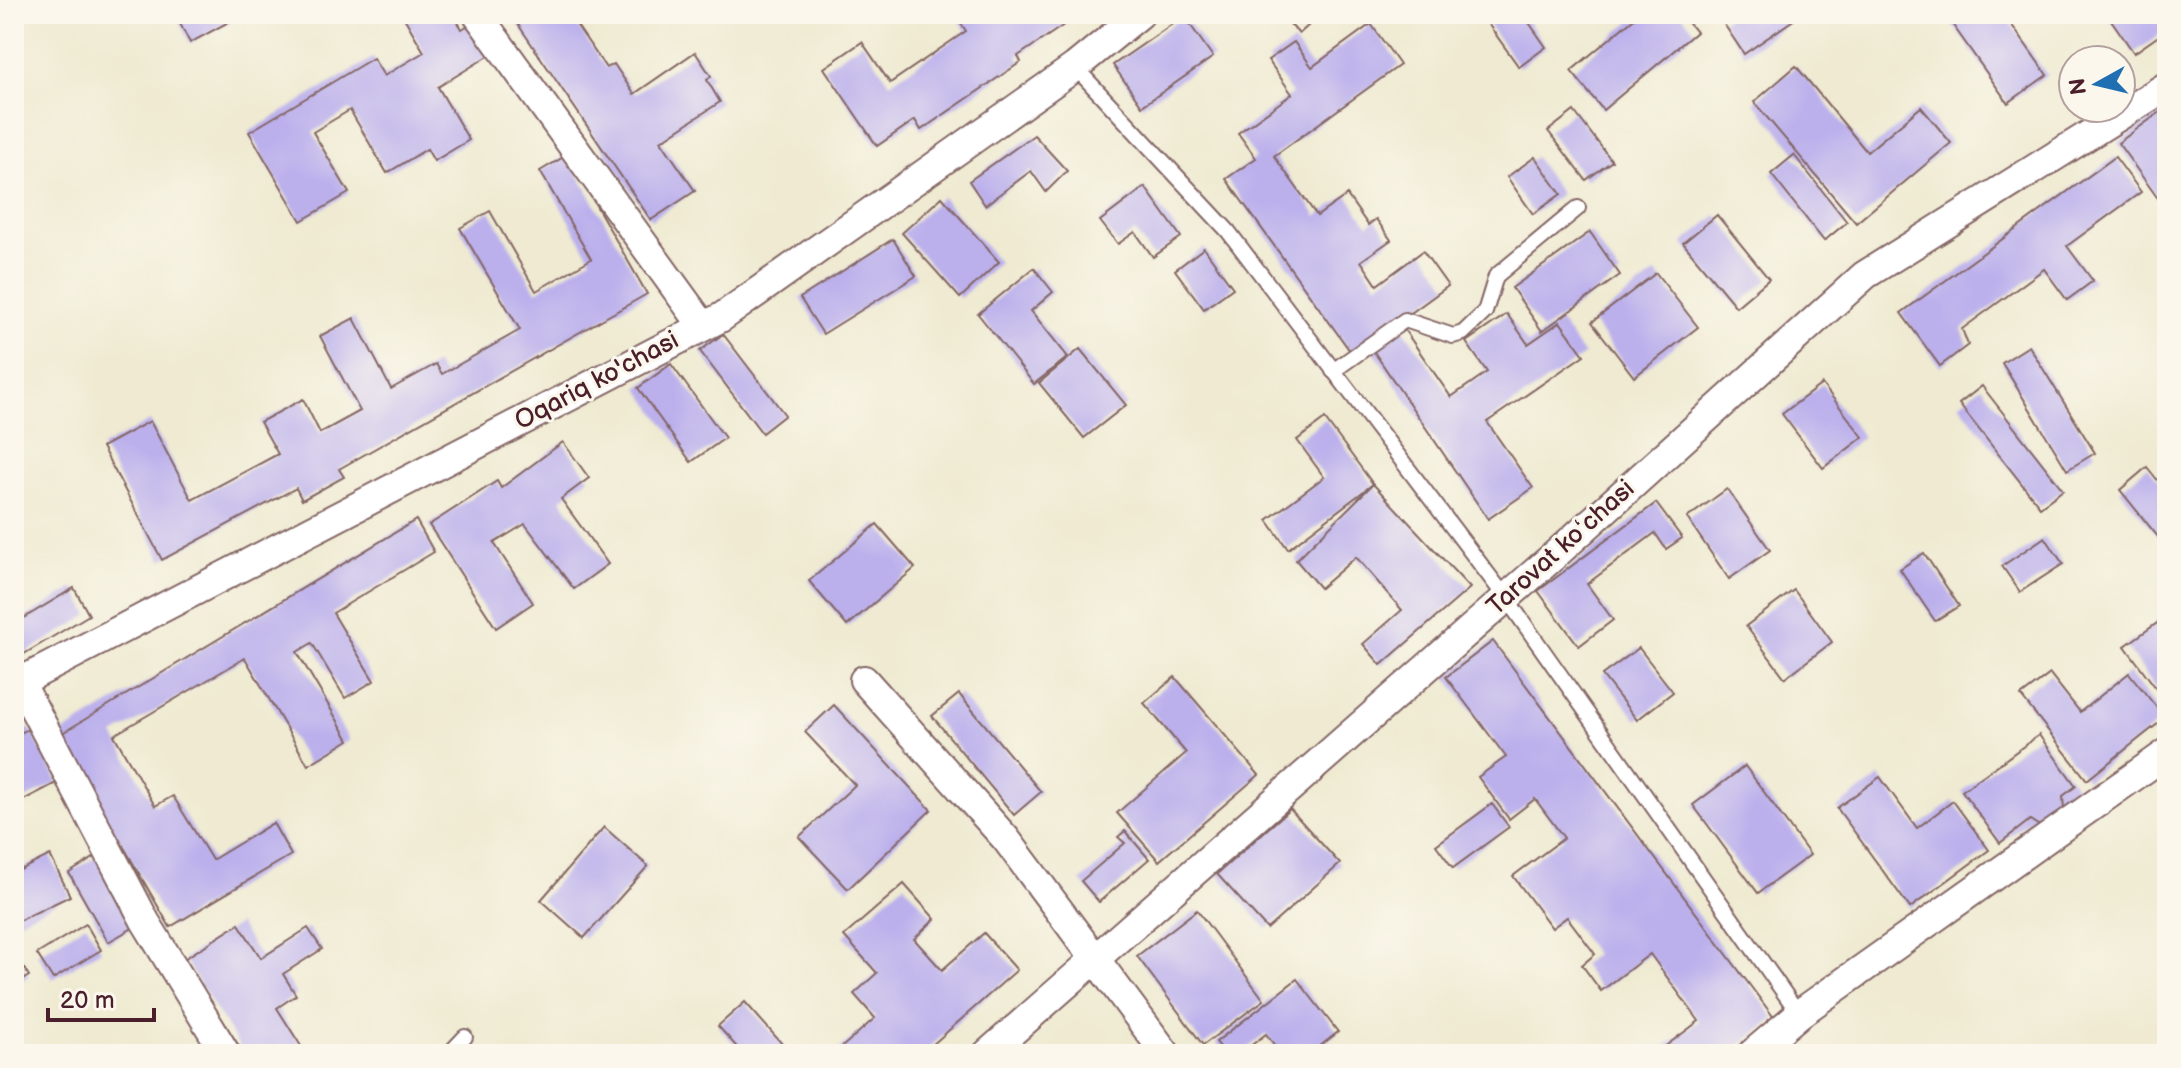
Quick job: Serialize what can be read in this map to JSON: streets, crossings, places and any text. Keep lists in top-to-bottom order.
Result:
{
  "streets": {
    "street": ["Oqariq ko'chasi", "Tarovat koʻchasi"]
  },
  "scale_bar": "20 m",
  "north": "left"
}
